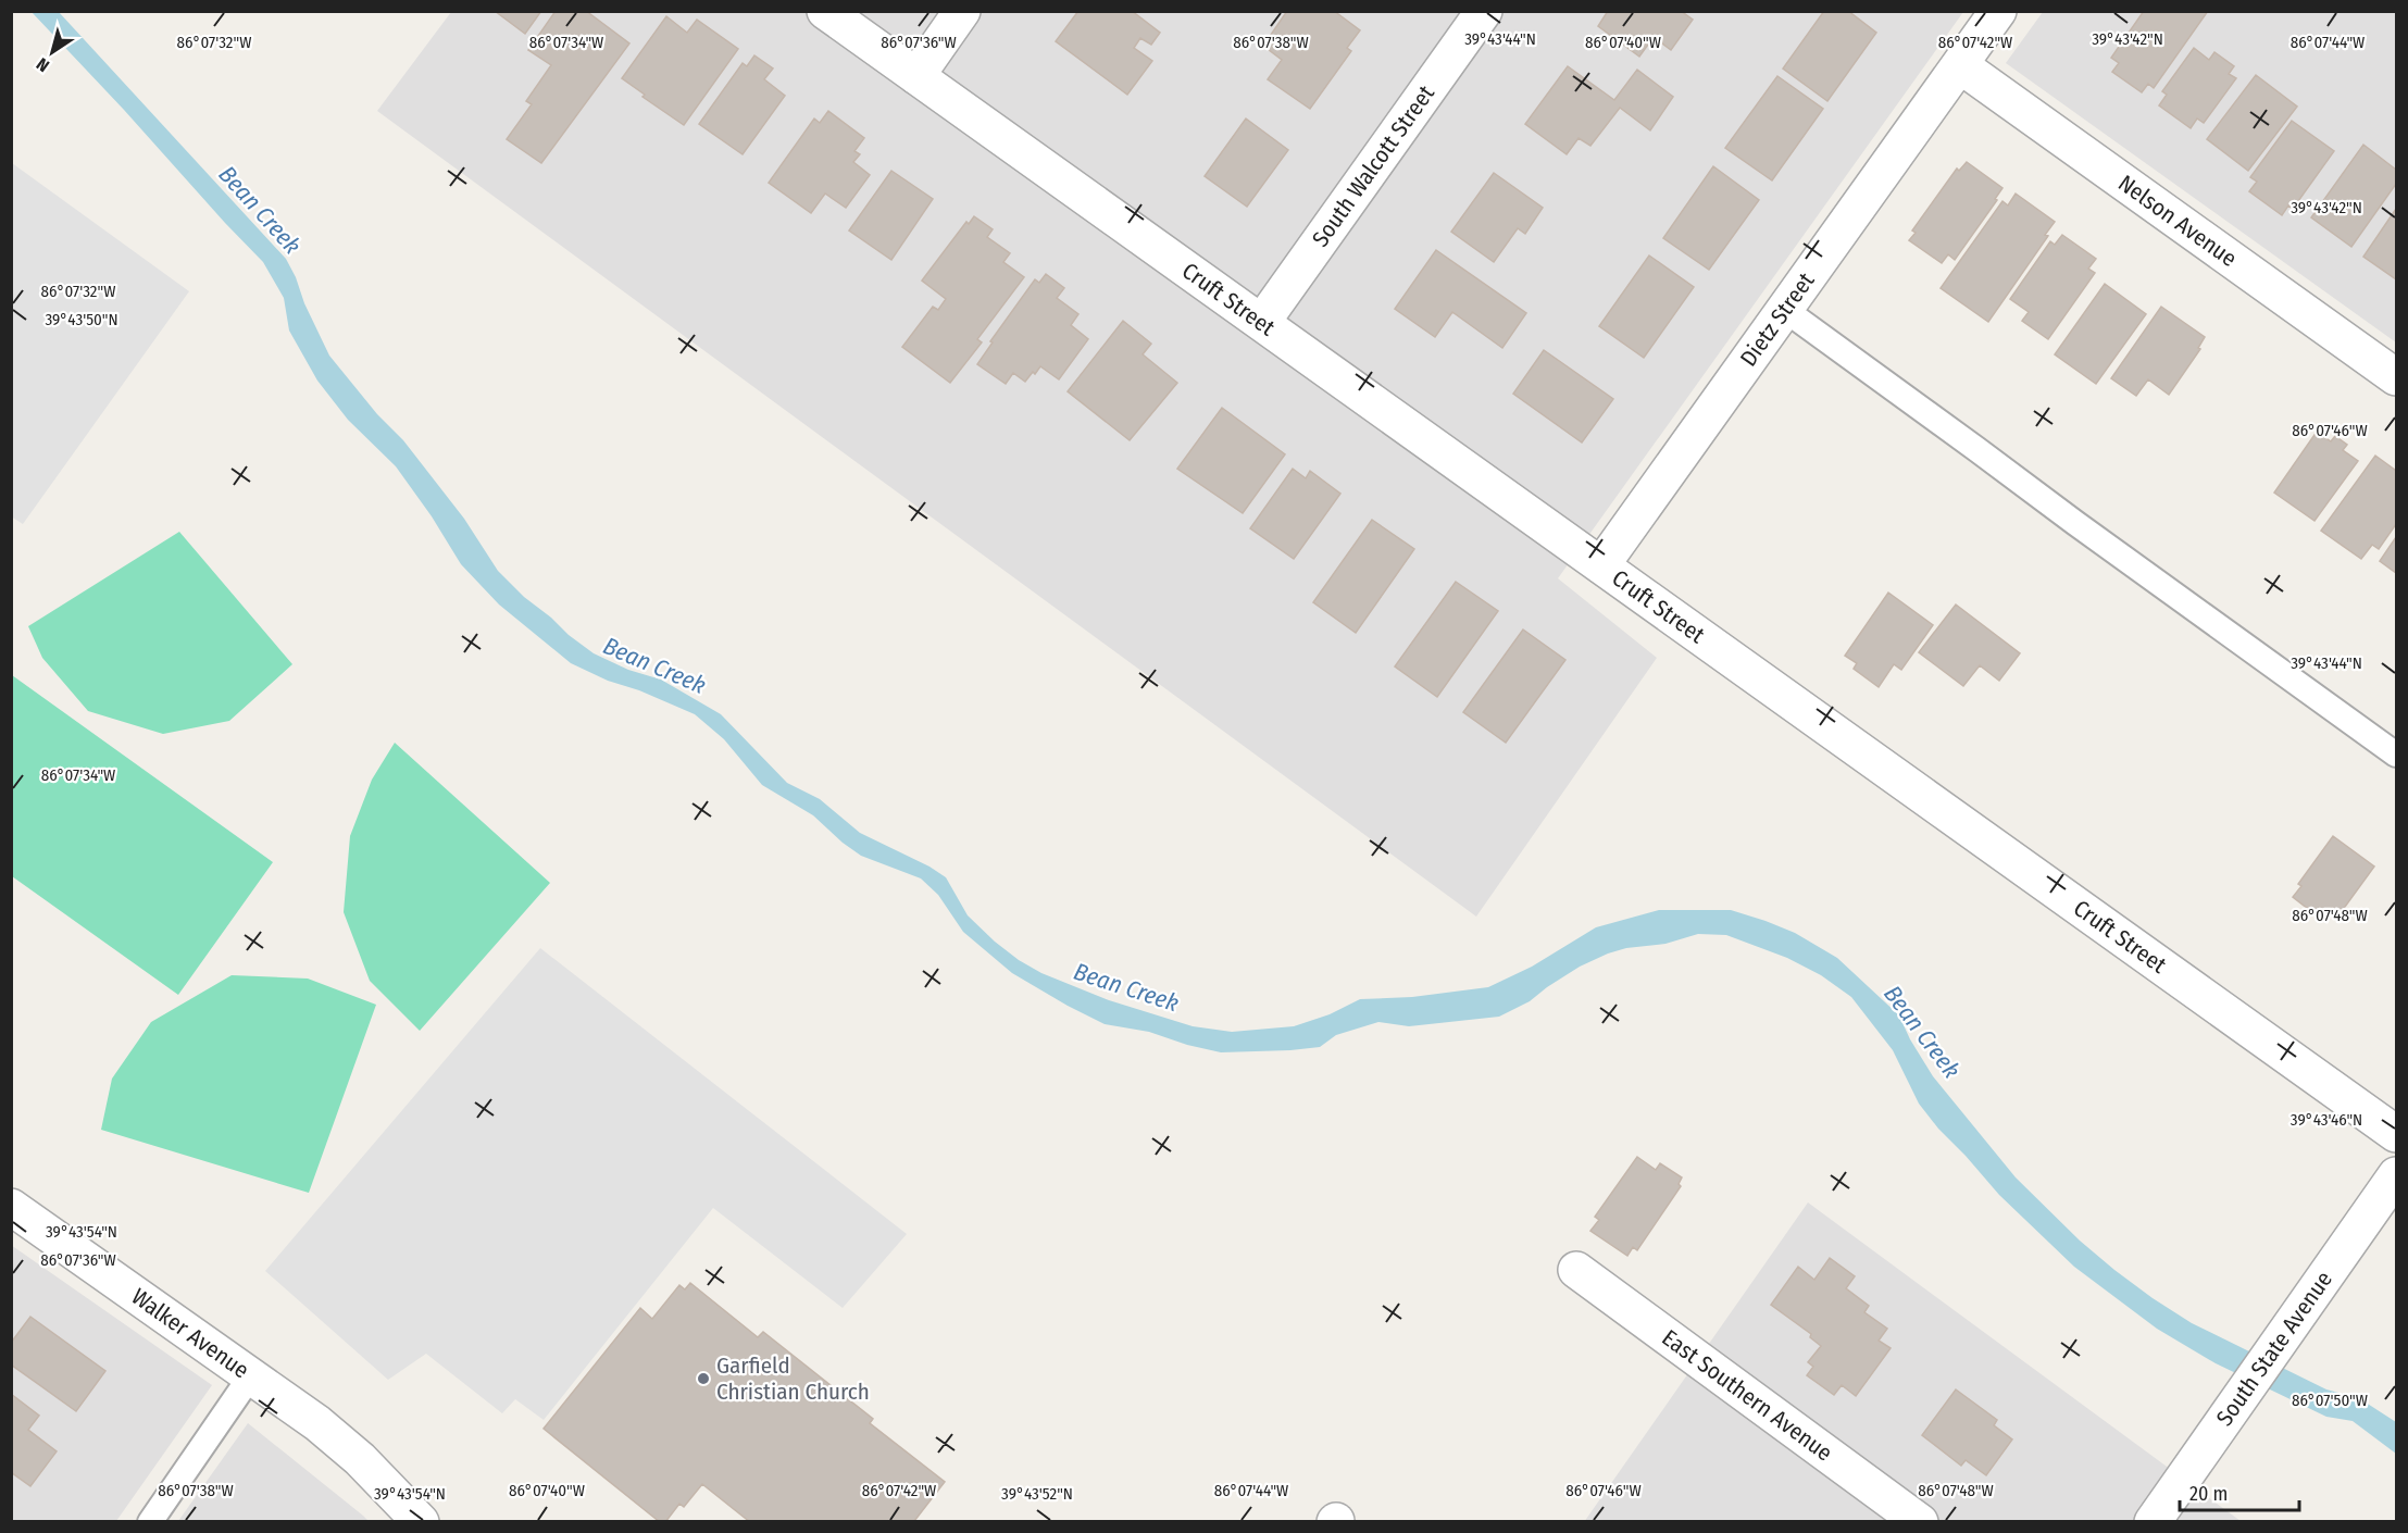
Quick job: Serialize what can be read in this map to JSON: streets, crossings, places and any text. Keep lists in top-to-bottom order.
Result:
{
  "streets": {
    "street": [
      "South Walcott Street",
      "Nelson Avenue",
      "Cruft Street",
      "Dietz Street",
      "Walker Avenue",
      "South State Avenue",
      "East Southern Avenue"
    ]
  },
  "crossings": [
    ["South Walcott Street", "Cruft Street"],
    ["Nelson Avenue", "Dietz Street"],
    ["Cruft Street", "Dietz Street"]
  ],
  "water": ["Bean Creek"],
  "places": ["Garfield Christian Church"],
  "scale_bar": "20 m",
  "north": "bottom left",
  "coordinates": [
    "39°43'44\"N",
    "39°43'42\"N",
    "86°07'32\"W",
    "86°07'34\"W",
    "86°07'36\"W",
    "86°07'38\"W",
    "86°07'40\"W",
    "86°07'42\"W",
    "86°07'44\"W",
    "39°43'50\"N",
    "86°07'46\"W",
    "86°07'48\"W",
    "39°43'46\"N",
    "39°43'54\"N",
    "86°07'50\"W",
    "39°43'52\"N"
  ]
}
